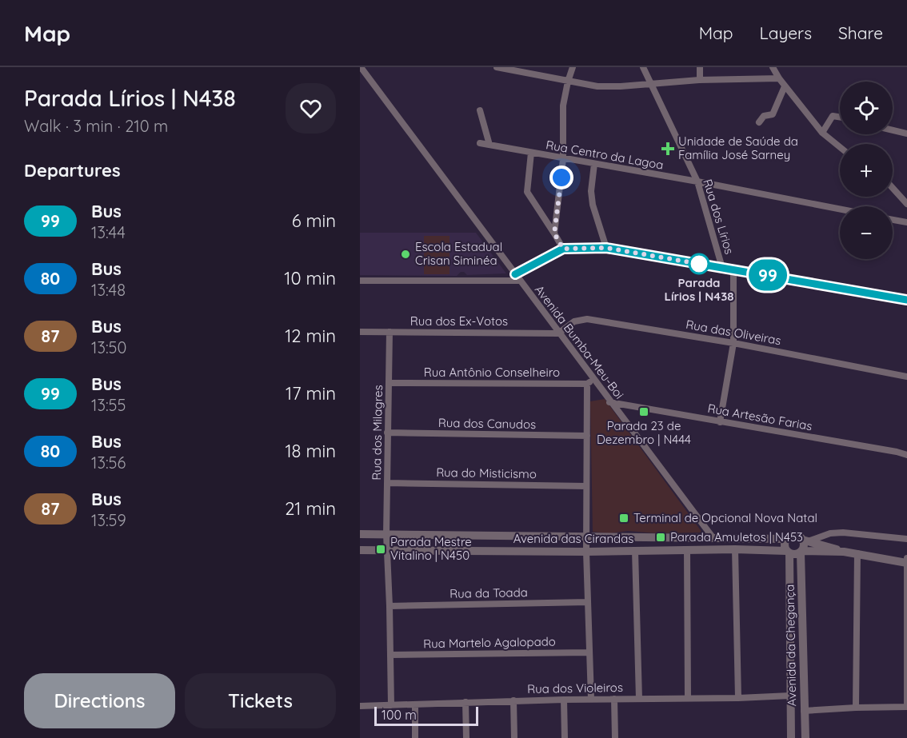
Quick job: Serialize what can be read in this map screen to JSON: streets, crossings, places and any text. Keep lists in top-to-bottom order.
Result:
{
  "streets": {
    "street": [
      "Rua Centro da Lagoa",
      "Rua dos Lírios",
      "Rua dos Ex-Votos",
      "Rua das Oliveiras",
      "Avenida Bumba-Meu-Boi",
      "Rua Antônio Conselheiro",
      "Rua Artesão Farias",
      "Rua dos Canudos",
      "Rua dos Milagres",
      "Rua do Misticismo",
      "Avenida das Cirandas",
      "Rua da Toada",
      "Rua Martelo Agalopado",
      "Avenida da Chegança",
      "Rua dos Violeiros"
    ]
  },
  "crossings": [
    ["Rua Centro da Lagoa", "Rua dos Lírios"],
    ["Rua dos Lírios", "Rua das Oliveiras"],
    ["Rua dos Lírios", "Rua Artesão Farias"],
    ["Rua dos Ex-Votos", "Rua das Oliveiras"],
    ["Rua dos Ex-Votos", "Avenida Bumba-Meu-Boi"],
    ["Rua dos Ex-Votos", "Rua dos Milagres"],
    ["Rua das Oliveiras", "Avenida Bumba-Meu-Boi"],
    ["Avenida Bumba-Meu-Boi", "Rua Artesão Farias"],
    ["Avenida Bumba-Meu-Boi", "Avenida das Cirandas"],
    ["Rua Antônio Conselheiro", "Rua dos Milagres"],
    ["Rua dos Canudos", "Rua dos Milagres"],
    ["Rua dos Milagres", "Rua do Misticismo"],
    ["Rua dos Milagres", "Avenida das Cirandas"],
    ["Rua dos Milagres", "Rua da Toada"],
    ["Rua dos Milagres", "Rua Martelo Agalopado"],
    ["Rua dos Milagres", "Rua dos Violeiros"],
    ["Avenida das Cirandas", "Avenida da Chegança"],
    ["Avenida da Chegança", "Rua dos Violeiros"]
  ],
  "places": {
    "health": ["Unidade de Saúde da Família José Sarney"],
    "other": ["Escola Estadual Crisan Siminéa", "Parada Lírios | N438"],
    "transit": [
      "Parada 23 de Dezembro | N444",
      "Terminal de Opcional Nova Natal",
      "Parada Amuletos | N453",
      "Parada Mestre Vitalino | N450"
    ]
  },
  "lines": ["bus line 99"],
  "scale_bar": "100 m",
  "page": {
    "header": "Map",
    "nav": ["Map", "Layers", "Share"],
    "heading": [
      ["Parada Lírios | N438", "Walk · 3 min · 210 m"],
      "Departures"
    ],
    "on_map": "99",
    "map_buttons": ["+", "−"],
    "list": [
      {
        "mark": "99",
        "name": "Bus",
        "note": "13:44",
        "value": "6 min"
      },
      {
        "mark": "80",
        "name": "Bus",
        "note": "13:48",
        "value": "10 min"
      },
      {
        "mark": "87",
        "name": "Bus",
        "note": "13:50",
        "value": "12 min"
      },
      {
        "mark": "99",
        "name": "Bus",
        "note": "13:55",
        "value": "17 min"
      },
      {
        "mark": "80",
        "name": "Bus",
        "note": "13:56",
        "value": "18 min"
      },
      {
        "mark": "87",
        "name": "Bus",
        "note": "13:59",
        "value": "21 min"
      }
    ],
    "buttons": ["Directions", "Tickets"],
    "scale": "100 m"
  }
}
